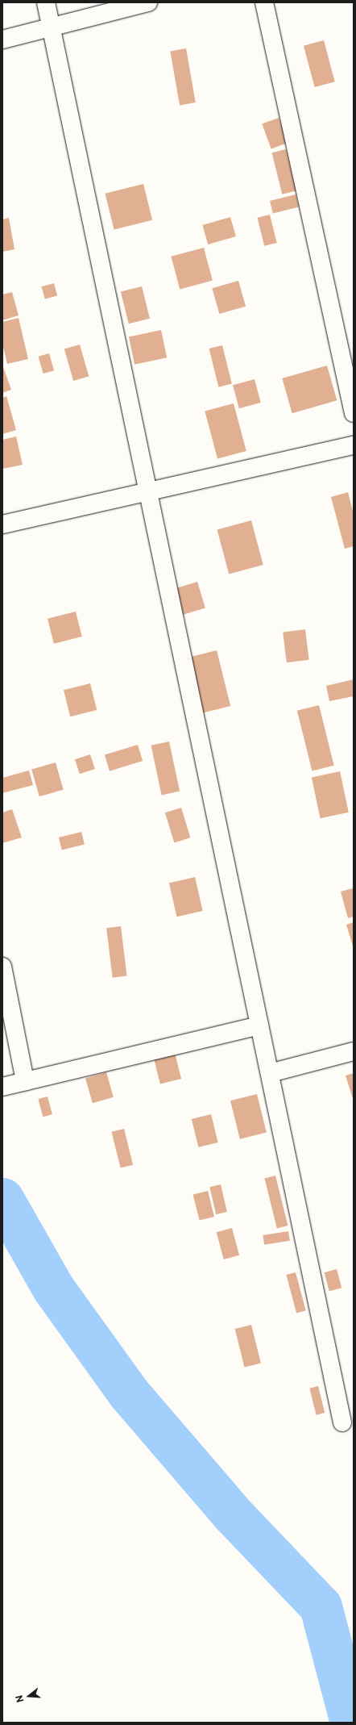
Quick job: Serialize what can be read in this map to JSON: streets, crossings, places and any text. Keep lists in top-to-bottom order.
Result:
{
  "north": "left"
}
